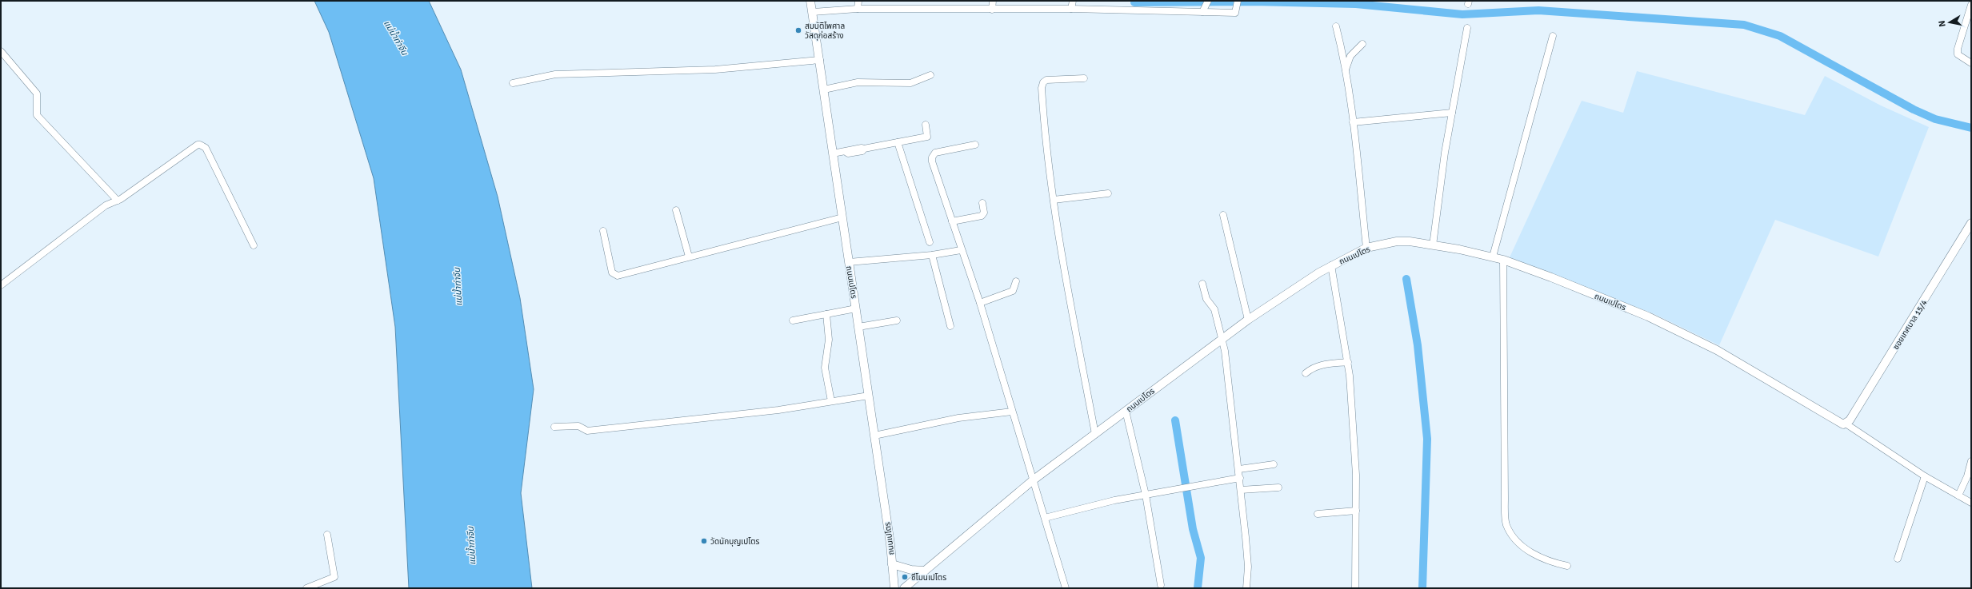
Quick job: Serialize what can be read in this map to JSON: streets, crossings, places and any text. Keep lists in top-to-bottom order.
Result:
{
  "streets": {
    "street": ["ถนนเปโตร", "ซอยเทศบาล 15/4"]
  },
  "crossings": [
    ["ถนนเปโตร", "ซอยเทศบาล 15/4"]
  ],
  "water": ["แม่น้ำท่าจีน"],
  "places": ["สมบัติไพศาล วัสดุก่อสร้าง", "วัดนักบุญเปโตร", "ซีโมนเปโตร"],
  "north": "left"
}
